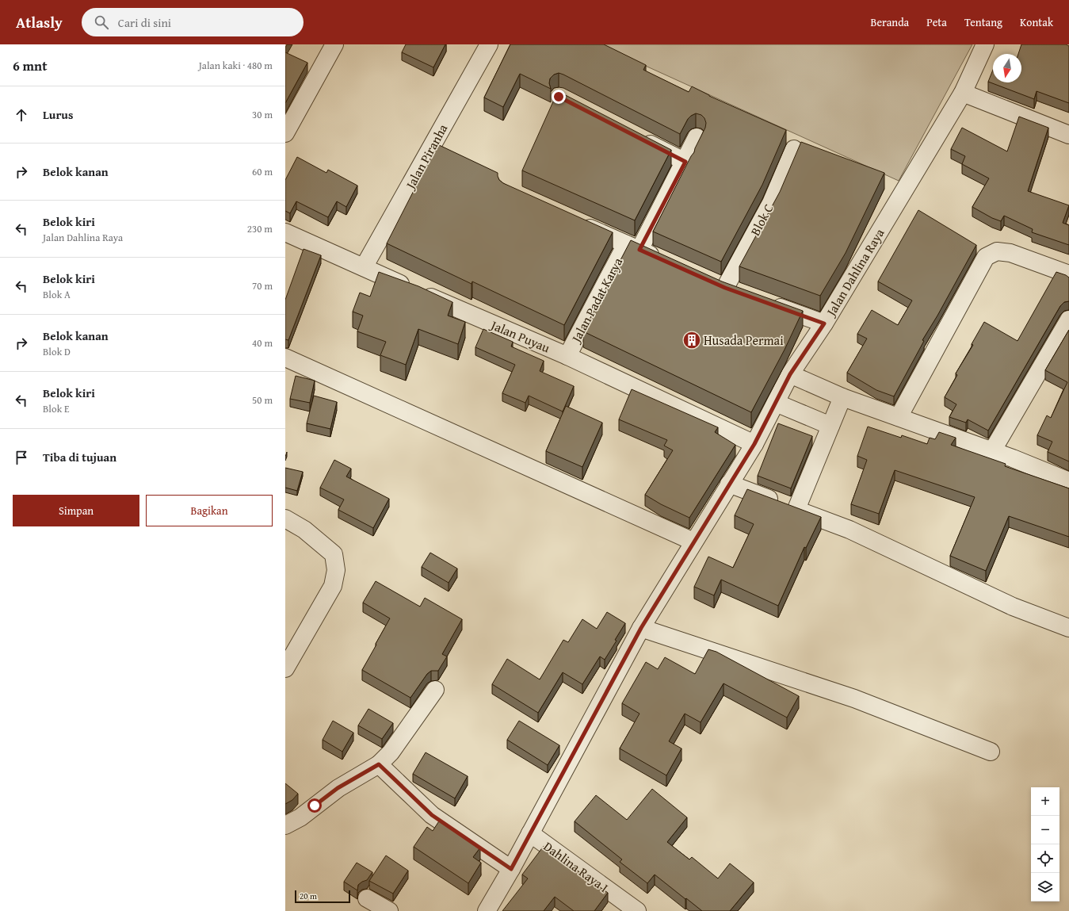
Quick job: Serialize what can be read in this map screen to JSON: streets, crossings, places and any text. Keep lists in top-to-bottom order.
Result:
{
  "streets": {
    "street": [
      "Jalan Piranha",
      "Blok C",
      "Jalan Dahlina Raya",
      "Jalan Padat Karya",
      "Jalan Puyau",
      "Dahlina Raya I"
    ]
  },
  "crossings": [
    ["Jalan Piranha", "Jalan Puyau"],
    ["Jalan Dahlina Raya", "Jalan Puyau"],
    ["Jalan Dahlina Raya", "Dahlina Raya I"],
    ["Jalan Padat Karya", "Jalan Puyau"]
  ],
  "places": {
    "building": ["Husada Permai"]
  },
  "scale_bar": "20 m",
  "north": "bottom",
  "page": {
    "header": "Atlasly",
    "search": "Cari di sini",
    "nav": [
      "Beranda",
      "Peta",
      "Tentang",
      "Kontak"
    ],
    "heading": ["6 mnt", "Jalan kaki · 480 m"],
    "list": [
      ["Lurus", "30 m"],
      ["Belok kanan", "60 m"],
      ["Belok kiri", "Jalan Dahlina Raya", "230 m"],
      ["Belok kiri", "Blok A", "70 m"],
      ["Belok kanan", "Blok D", "40 m"],
      ["Belok kiri", "Blok E", "50 m"],
      "Tiba di tujuan"
    ],
    "buttons": ["Simpan", "Bagikan"],
    "map_buttons": ["+", "−"],
    "scale": "20 m"
  }
}
